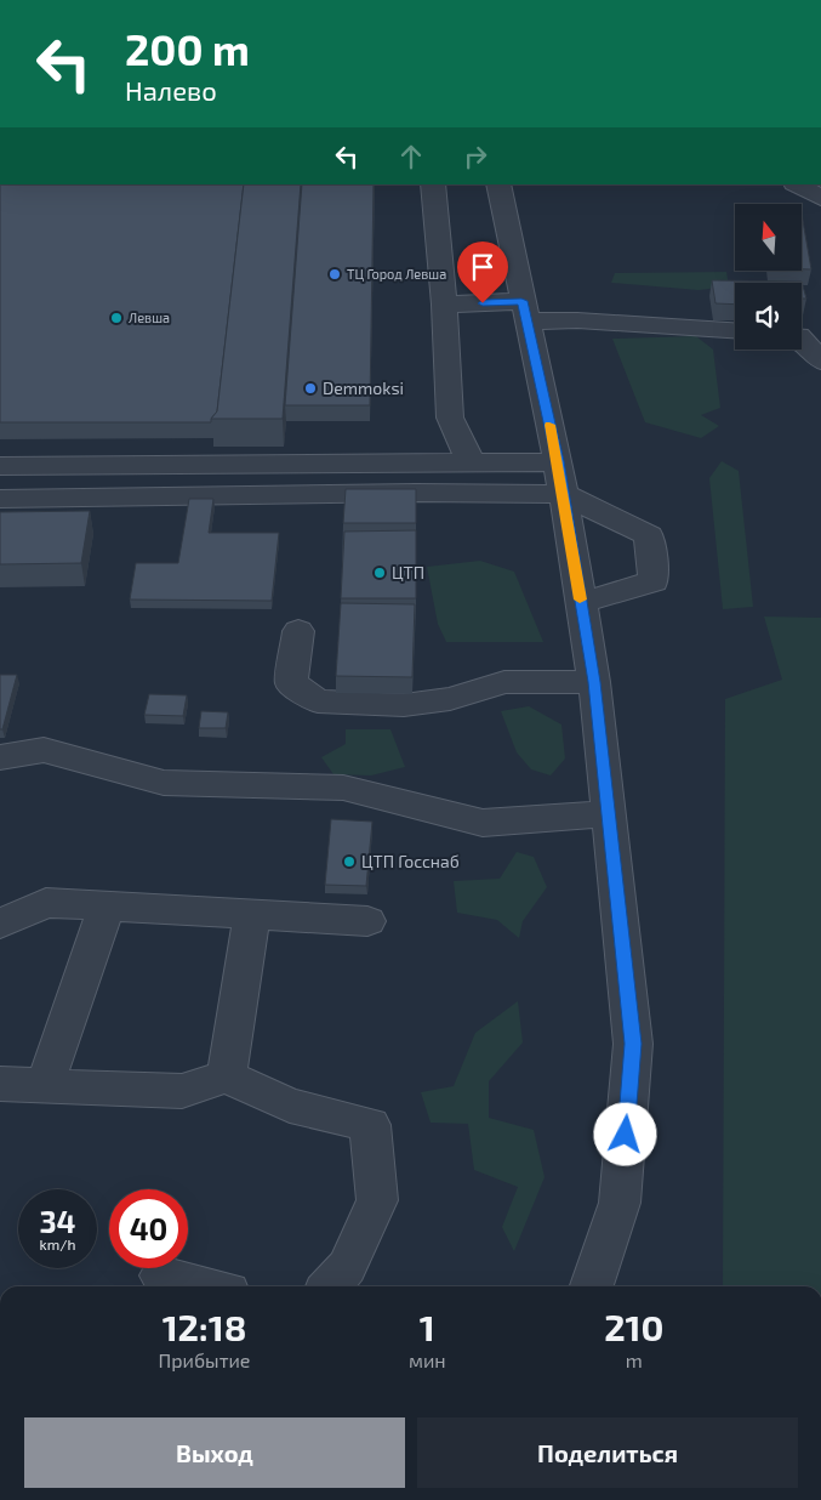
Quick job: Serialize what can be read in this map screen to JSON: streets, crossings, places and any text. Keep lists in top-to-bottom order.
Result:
{
  "places": [
    "ТЦ Город Левша",
    "Левша",
    "Demmoksi",
    "ЦТП",
    "ЦТП Госснаб"
  ],
  "north": "top",
  "page": {
    "turn": ["200 m", "Налево"],
    "speed": "34 km/h",
    "limit": "40",
    "eta": [
      "12:18",
      "Прибытие",
      "1",
      "мин",
      "210",
      "m"
    ],
    "buttons": ["Выход", "Поделиться"]
  }
}
